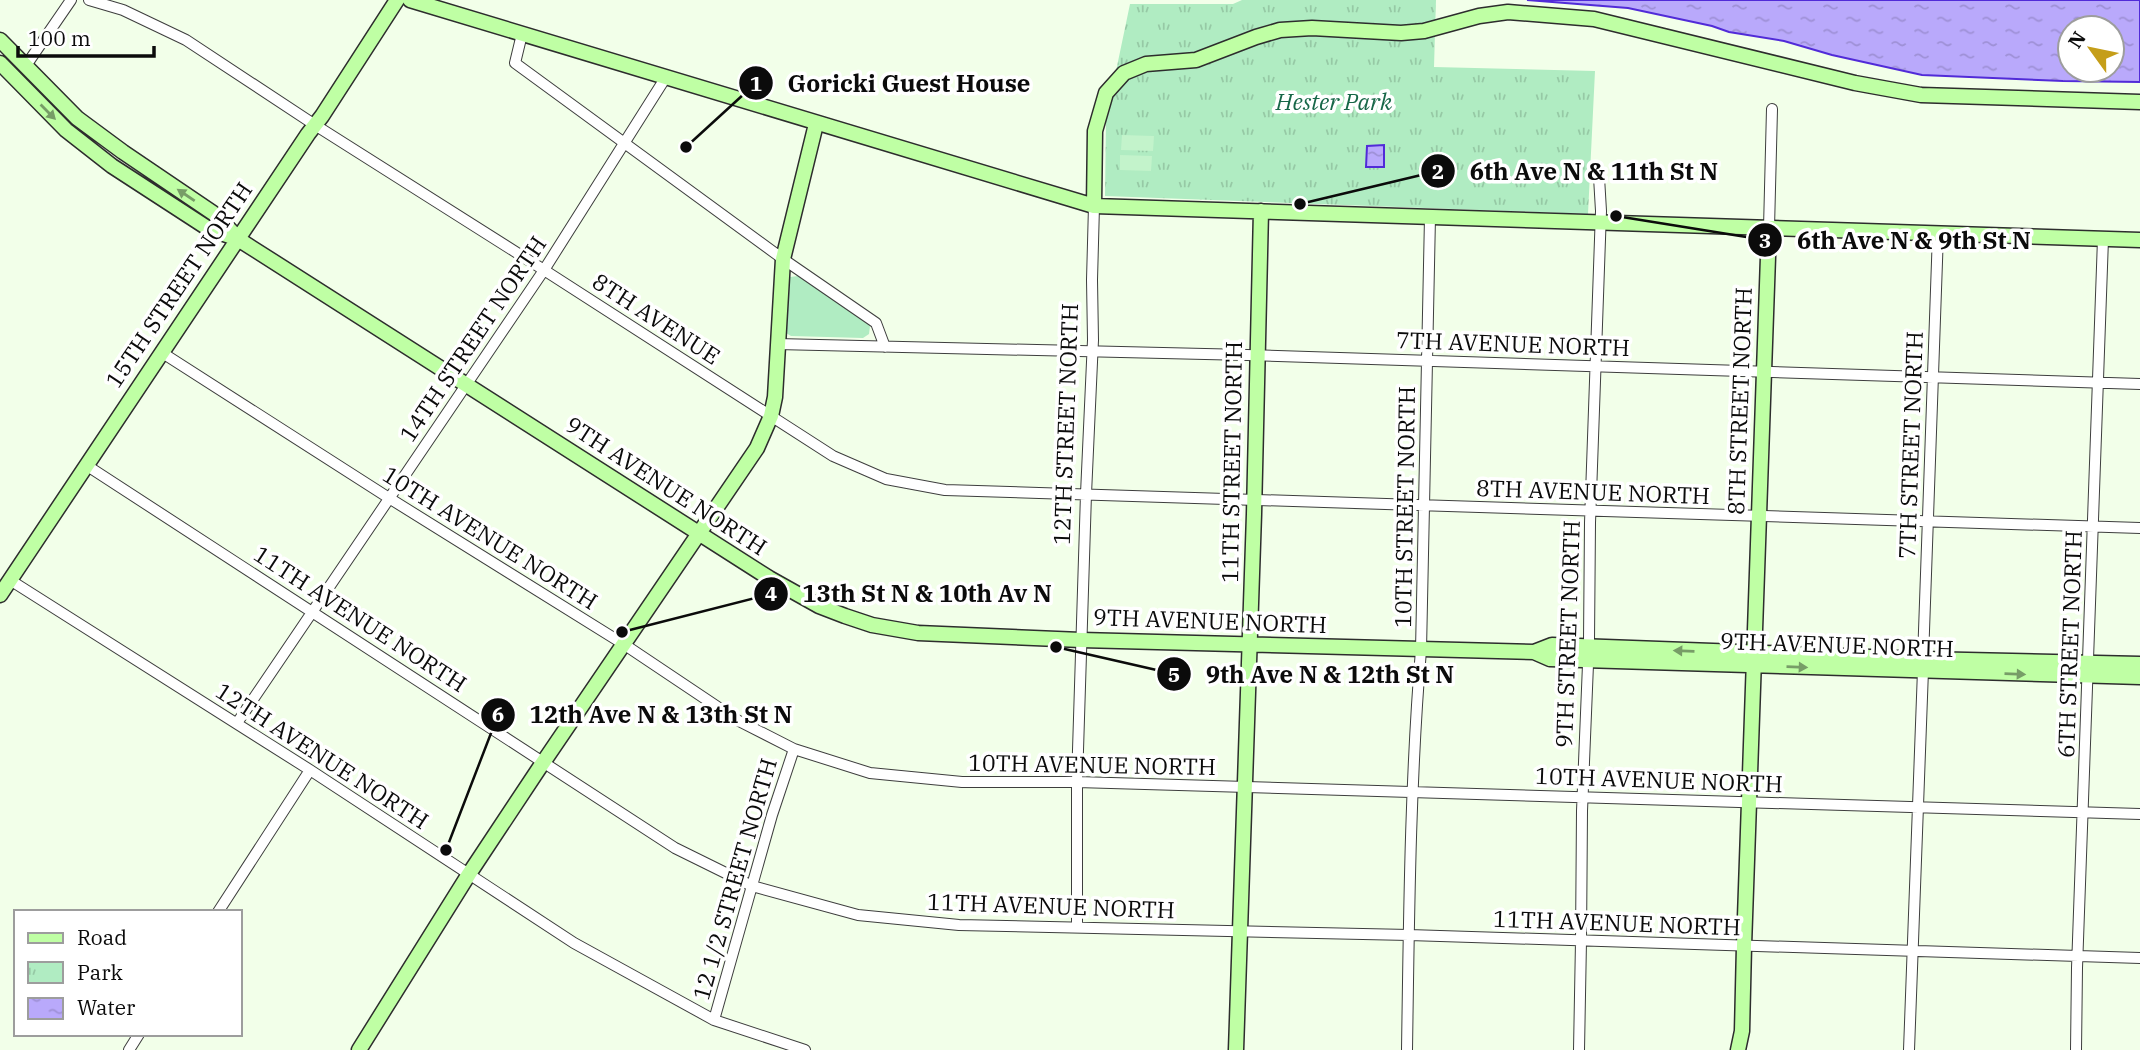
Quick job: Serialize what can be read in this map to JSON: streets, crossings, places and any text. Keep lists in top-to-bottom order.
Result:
{
  "streets": {
    "street": [
      "15TH STREET NORTH",
      "8TH AVENUE",
      "14TH STREET NORTH",
      "7TH AVENUE NORTH",
      "8TH STREET NORTH",
      "12TH STREET NORTH",
      "7TH STREET NORTH",
      "11TH STREET NORTH",
      "9TH AVENUE NORTH",
      "8TH AVENUE NORTH",
      "10TH STREET NORTH",
      "10TH AVENUE NORTH",
      "11TH AVENUE NORTH",
      "9TH STREET NORTH",
      "6TH STREET NORTH",
      "12TH AVENUE NORTH",
      "12 1/2 STREET NORTH"
    ]
  },
  "crossings": [
    ["15TH STREET NORTH", "8TH AVENUE"],
    ["15TH STREET NORTH", "9TH AVENUE NORTH"],
    ["15TH STREET NORTH", "10TH AVENUE NORTH"],
    ["15TH STREET NORTH", "11TH AVENUE NORTH"],
    ["15TH STREET NORTH", "12TH AVENUE NORTH"],
    ["8TH AVENUE", "14TH STREET NORTH"],
    ["8TH AVENUE", "12TH STREET NORTH"],
    ["8TH AVENUE", "11TH STREET NORTH"],
    ["8TH AVENUE", "8TH AVENUE NORTH"],
    ["14TH STREET NORTH", "9TH AVENUE NORTH"],
    ["14TH STREET NORTH", "10TH AVENUE NORTH"],
    ["14TH STREET NORTH", "11TH AVENUE NORTH"],
    ["14TH STREET NORTH", "12TH AVENUE NORTH"],
    ["7TH AVENUE NORTH", "8TH STREET NORTH"],
    ["7TH AVENUE NORTH", "12TH STREET NORTH"],
    ["7TH AVENUE NORTH", "7TH STREET NORTH"],
    ["7TH AVENUE NORTH", "11TH STREET NORTH"],
    ["7TH AVENUE NORTH", "10TH STREET NORTH"],
    ["7TH AVENUE NORTH", "9TH STREET NORTH"],
    ["7TH AVENUE NORTH", "6TH STREET NORTH"],
    ["8TH STREET NORTH", "9TH AVENUE NORTH"],
    ["8TH STREET NORTH", "8TH AVENUE NORTH"],
    ["8TH STREET NORTH", "10TH AVENUE NORTH"],
    ["8TH STREET NORTH", "11TH AVENUE NORTH"],
    ["12TH STREET NORTH", "9TH AVENUE NORTH"],
    ["12TH STREET NORTH", "10TH AVENUE NORTH"],
    ["12TH STREET NORTH", "11TH AVENUE NORTH"],
    ["7TH STREET NORTH", "9TH AVENUE NORTH"],
    ["7TH STREET NORTH", "8TH AVENUE NORTH"],
    ["7TH STREET NORTH", "10TH AVENUE NORTH"],
    ["7TH STREET NORTH", "11TH AVENUE NORTH"],
    ["11TH STREET NORTH", "9TH AVENUE NORTH"],
    ["11TH STREET NORTH", "8TH AVENUE NORTH"],
    ["11TH STREET NORTH", "10TH AVENUE NORTH"],
    ["11TH STREET NORTH", "11TH AVENUE NORTH"],
    ["9TH AVENUE NORTH", "10TH STREET NORTH"],
    ["9TH AVENUE NORTH", "9TH STREET NORTH"],
    ["9TH AVENUE NORTH", "6TH STREET NORTH"],
    ["8TH AVENUE NORTH", "10TH STREET NORTH"],
    ["8TH AVENUE NORTH", "9TH STREET NORTH"],
    ["8TH AVENUE NORTH", "6TH STREET NORTH"],
    ["10TH STREET NORTH", "10TH AVENUE NORTH"],
    ["10TH STREET NORTH", "11TH AVENUE NORTH"],
    ["10TH AVENUE NORTH", "9TH STREET NORTH"],
    ["10TH AVENUE NORTH", "6TH STREET NORTH"],
    ["10TH AVENUE NORTH", "12 1/2 STREET NORTH"],
    ["11TH AVENUE NORTH", "9TH STREET NORTH"],
    ["11TH AVENUE NORTH", "6TH STREET NORTH"],
    ["11TH AVENUE NORTH", "12 1/2 STREET NORTH"],
    ["12TH AVENUE NORTH", "12 1/2 STREET NORTH"]
  ],
  "parks": ["Hester Park"],
  "places": [
    "Goricki Guest House",
    "6th Ave N & 11th St N",
    "6th Ave N & 9th St N",
    "13th St N & 10th Av N",
    "9th Ave N & 12th St N",
    "12th Ave N & 13th St N"
  ],
  "legend": ["Road", "Park", "Water"],
  "scale_bar": "100 m",
  "north": "top left"
}
